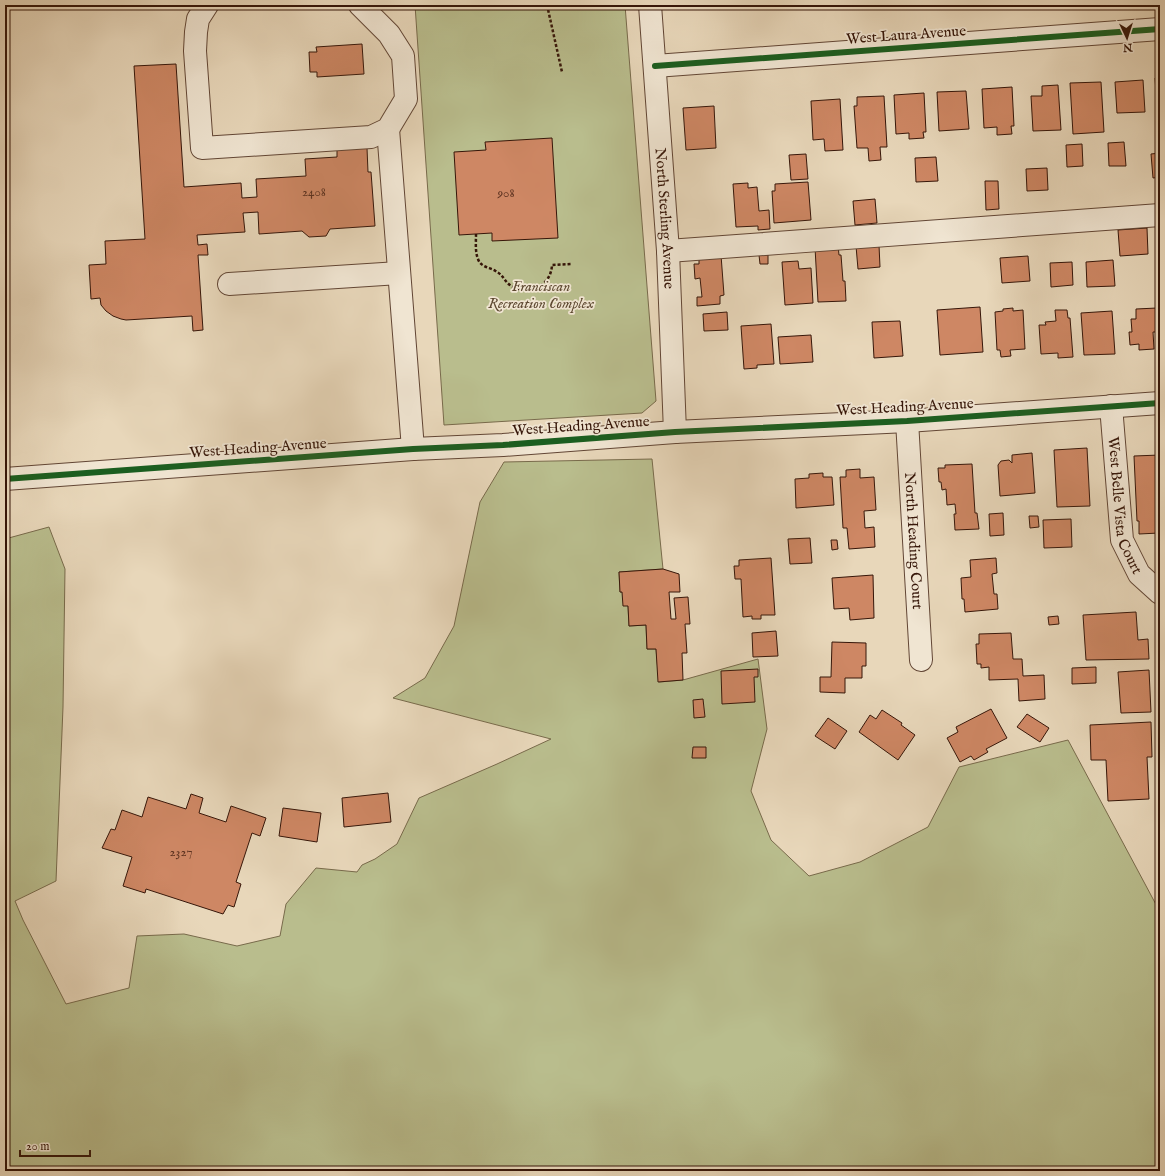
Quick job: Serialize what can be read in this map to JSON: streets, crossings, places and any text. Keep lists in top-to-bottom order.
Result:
{
  "streets": {
    "street": [
      "West Laura Avenue",
      "North Sterling Avenue",
      "West Heading Avenue",
      "West Belle Vista Court",
      "North Heading Court"
    ]
  },
  "crossings": [
    ["West Laura Avenue", "North Sterling Avenue"],
    ["North Sterling Avenue", "West Heading Avenue"],
    ["West Heading Avenue", "West Belle Vista Court"],
    ["West Heading Avenue", "North Heading Court"]
  ],
  "parks": ["Franciscan Recreation Complex"],
  "house_numbers": ["2408", "908", "2327"],
  "scale_bar": "20 m",
  "north": "bottom"
}
